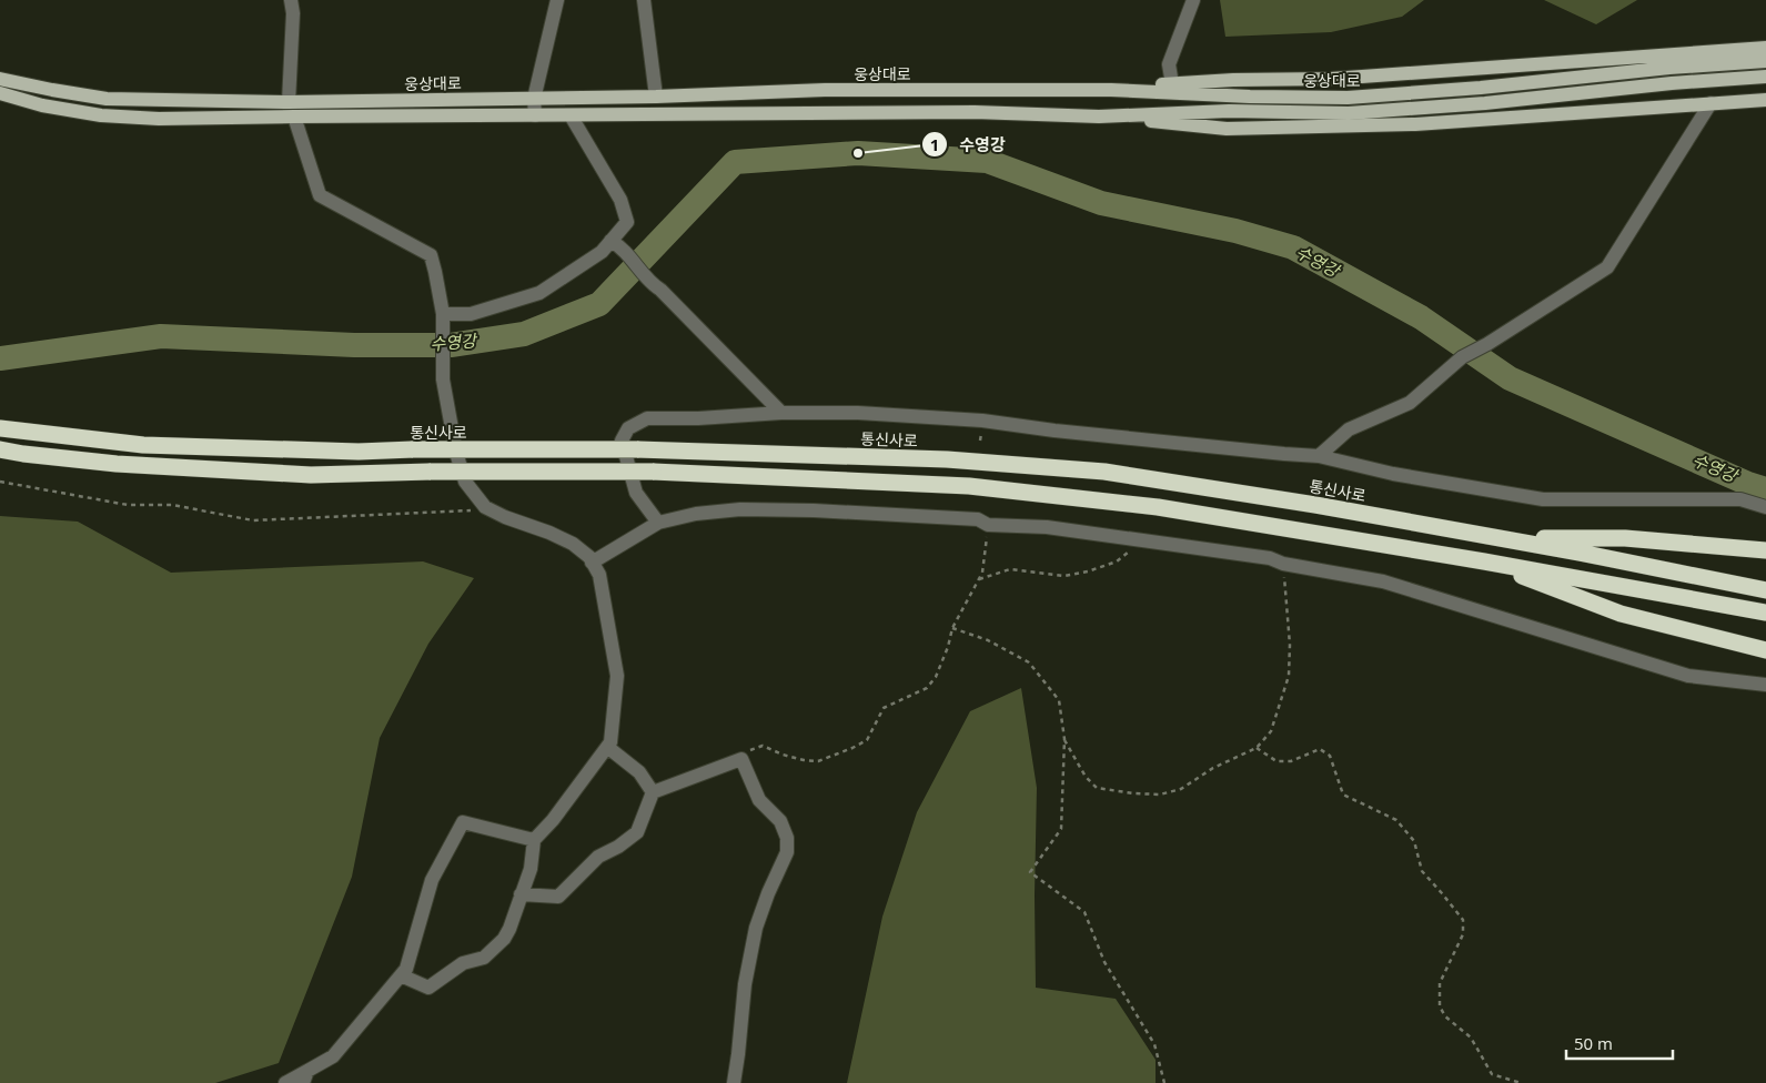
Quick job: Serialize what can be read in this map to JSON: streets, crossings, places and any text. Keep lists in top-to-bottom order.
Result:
{
  "streets": {
    "highway": ["통신사로"],
    "main road": ["웅상대로"]
  },
  "water": ["수영강"],
  "places": ["수영강"],
  "scale_bar": "50 m"
}
